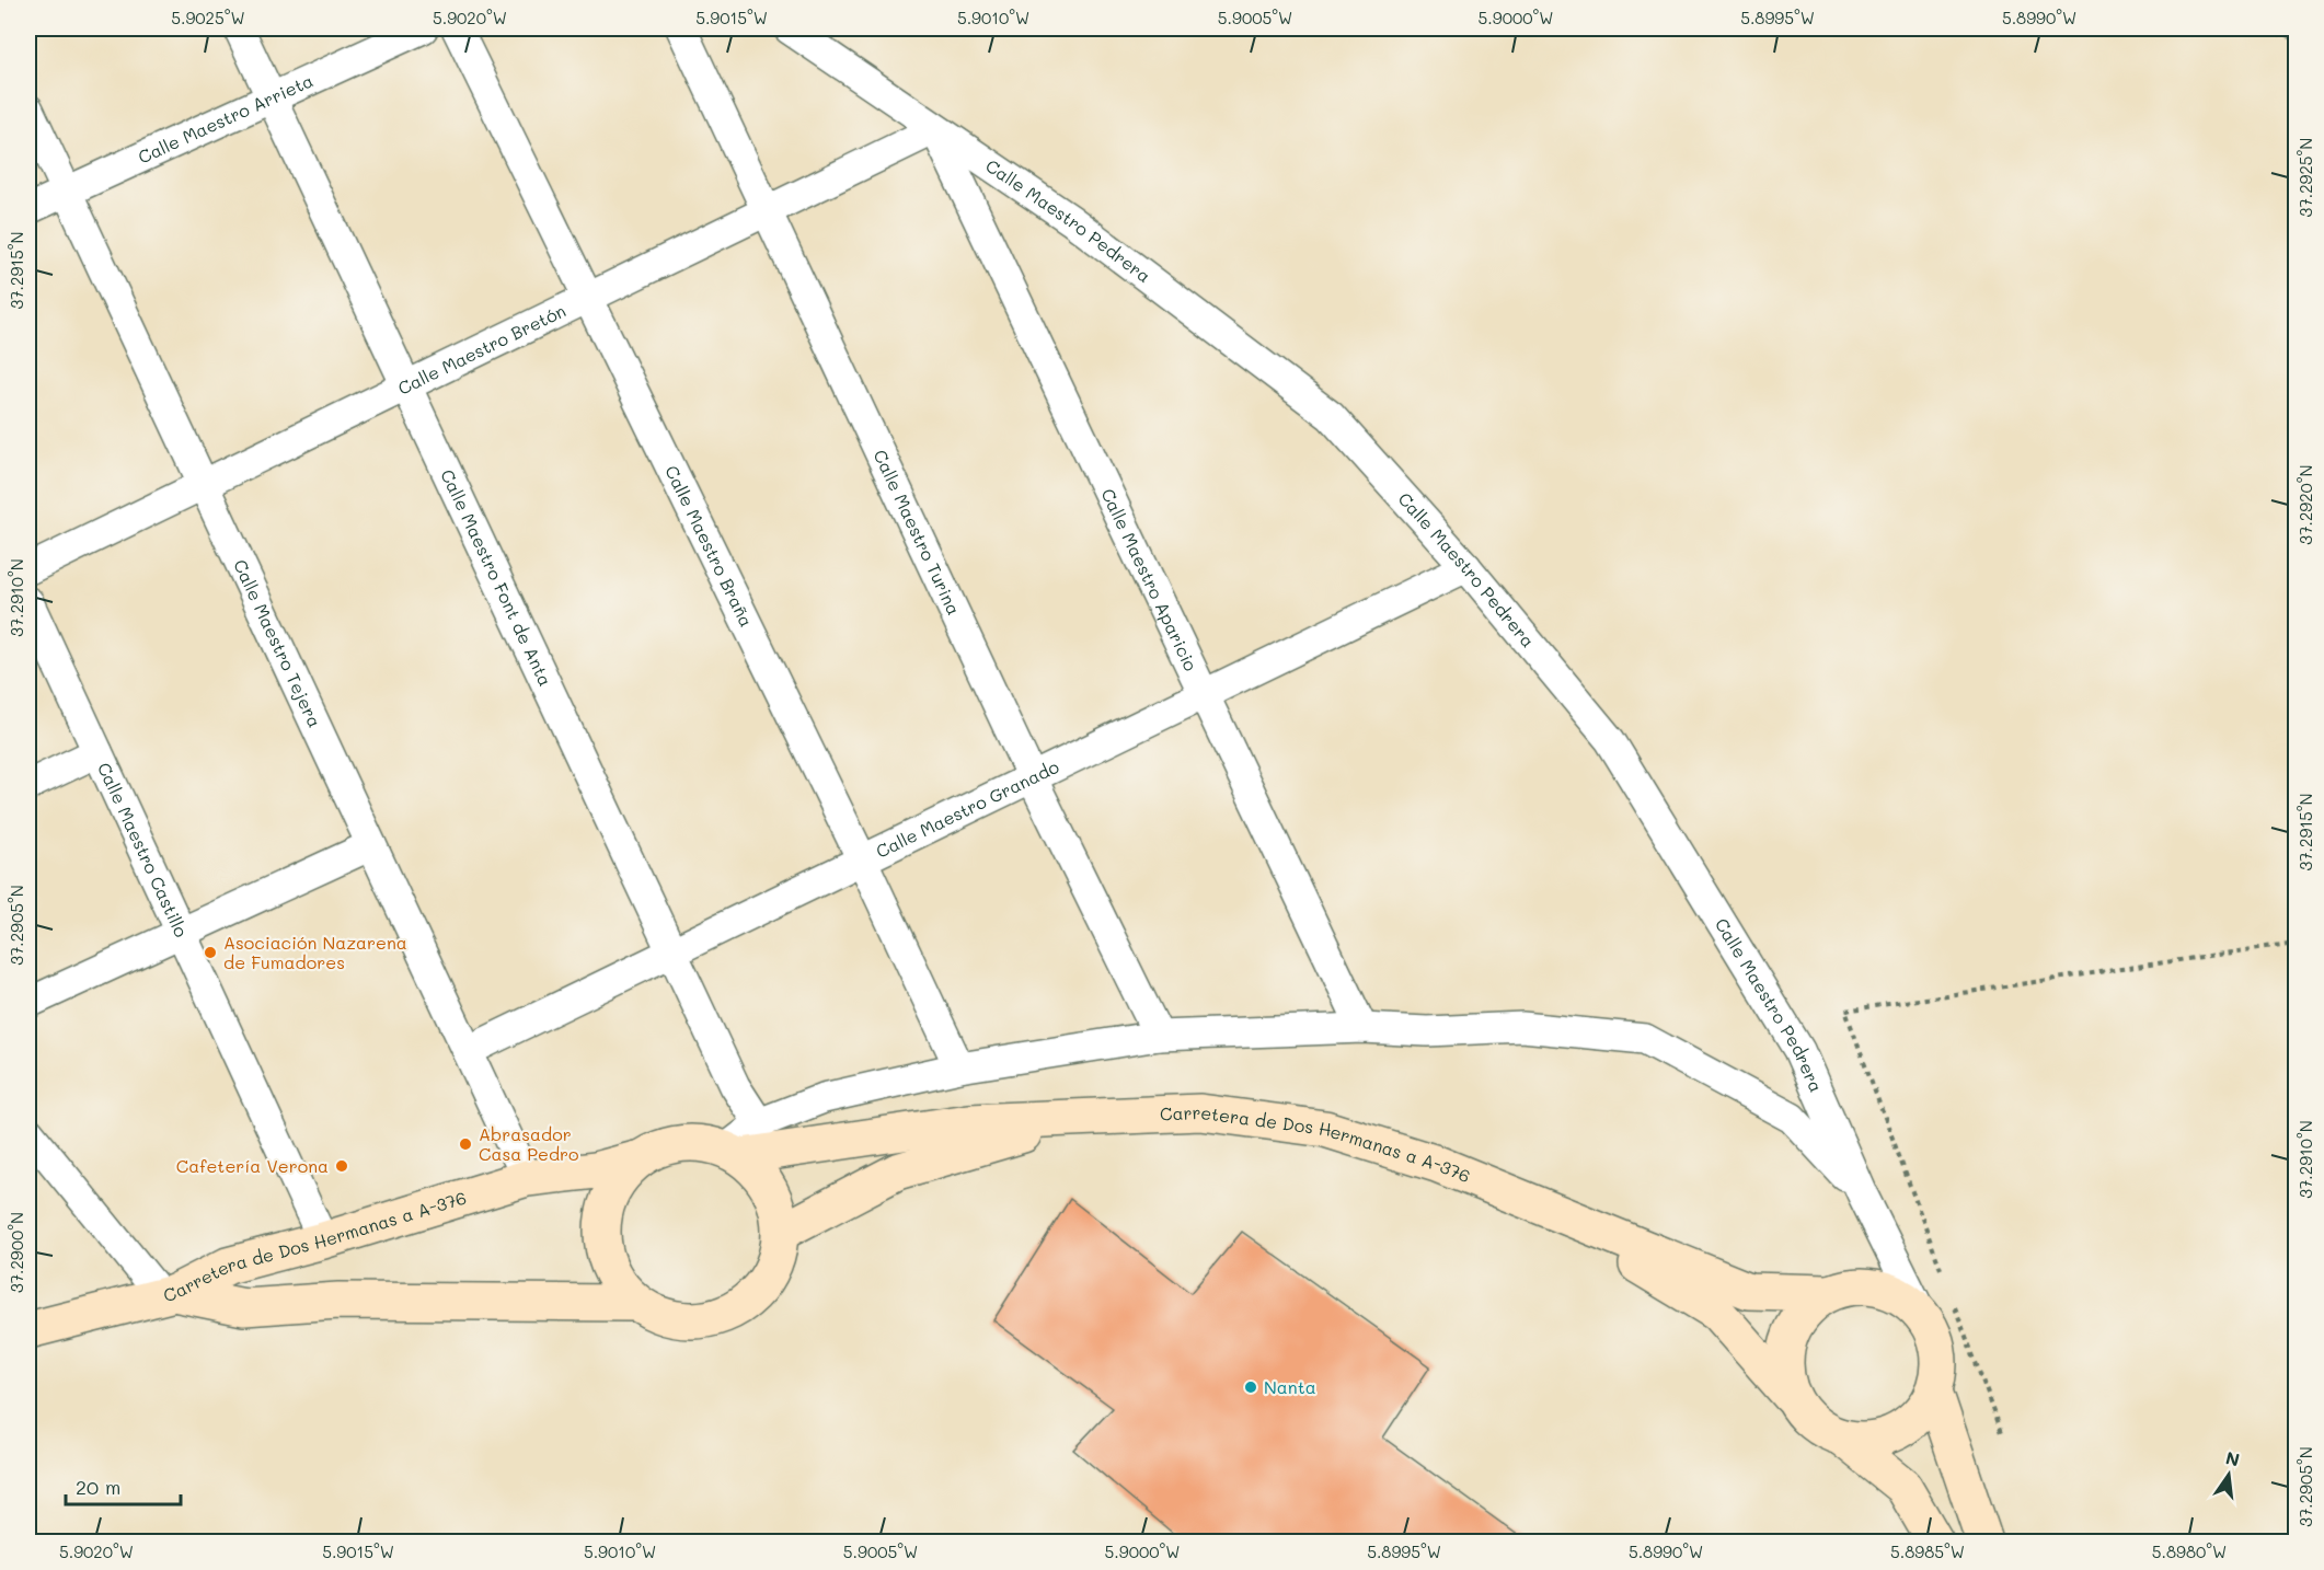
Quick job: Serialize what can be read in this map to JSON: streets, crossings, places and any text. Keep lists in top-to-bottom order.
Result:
{
  "streets": {
    "main road": ["Carretera de Dos Hermanas a A-376"],
    "street": [
      "Calle Maestro Arrieta",
      "Calle Maestro Pedrera",
      "Calle Maestro Bretón",
      "Calle Maestro Turina",
      "Calle Maestro Braña",
      "Calle Maestro Font de Anta",
      "Calle Maestro Aparicio",
      "Calle Maestro Tejera",
      "Calle Maestro Granado",
      "Calle Maestro Castillo"
    ]
  },
  "crossings": [
    ["Calle Maestro Arrieta", "Calle Maestro Font de Anta"],
    ["Calle Maestro Arrieta", "Calle Maestro Tejera"],
    ["Calle Maestro Pedrera", "Calle Maestro Bretón"],
    ["Calle Maestro Pedrera", "Calle Maestro Aparicio"],
    ["Calle Maestro Pedrera", "Calle Maestro Granado"],
    ["Calle Maestro Pedrera", "Carretera de Dos Hermanas a A-376"],
    ["Calle Maestro Bretón", "Calle Maestro Turina"],
    ["Calle Maestro Bretón", "Calle Maestro Braña"],
    ["Calle Maestro Bretón", "Calle Maestro Font de Anta"],
    ["Calle Maestro Bretón", "Calle Maestro Aparicio"],
    ["Calle Maestro Bretón", "Calle Maestro Tejera"],
    ["Calle Maestro Turina", "Calle Maestro Granado"],
    ["Calle Maestro Braña", "Calle Maestro Granado"],
    ["Calle Maestro Font de Anta", "Calle Maestro Granado"],
    ["Calle Maestro Aparicio", "Calle Maestro Granado"],
    ["Calle Maestro Tejera", "Calle Maestro Granado"],
    ["Calle Maestro Tejera", "Carretera de Dos Hermanas a A-376"],
    ["Calle Maestro Castillo", "Carretera de Dos Hermanas a A-376"]
  ],
  "places": [
    "Asociación Nazarena de Fumadores",
    "Abrasador Casa Pedro",
    "Cafetería Verona",
    "Nanta"
  ],
  "scale_bar": "20 m",
  "north": "top",
  "coordinates": [
    "5.9025°W",
    "5.9020°W",
    "5.9015°W",
    "5.9010°W",
    "5.9005°W",
    "5.9000°W",
    "5.8995°W",
    "5.8990°W",
    "37.2925°N",
    "37.2915°N",
    "37.2920°N",
    "37.2910°N",
    "37.2905°N",
    "37.2900°N",
    "5.8985°W",
    "5.8980°W"
  ]
}
